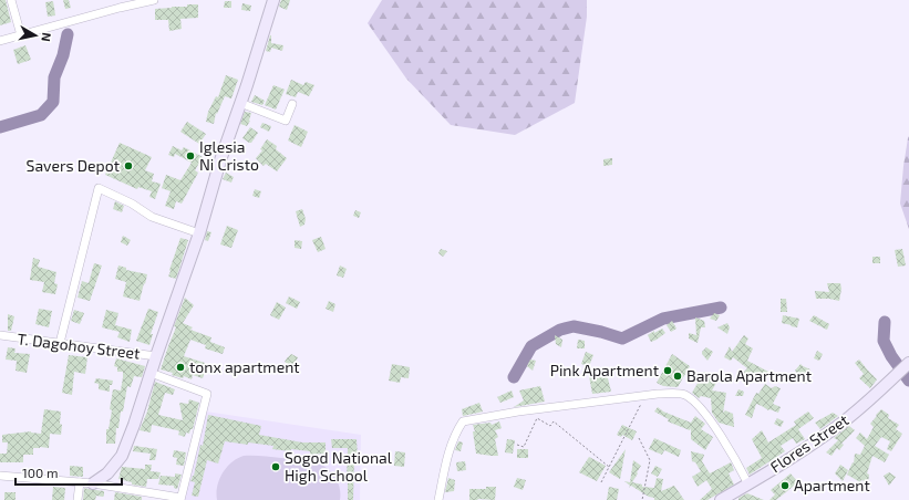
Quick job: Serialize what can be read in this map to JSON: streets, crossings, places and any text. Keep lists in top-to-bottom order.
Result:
{
  "streets": {
    "street": ["T. Dagohoy Street", "Flores Street"]
  },
  "places": [
    "Iglesia Ni Cristo",
    "Savers Depot",
    "tonx apartment",
    "Pink Apartment",
    "Barola Apartment",
    "Sogod National High School",
    "Apartment"
  ],
  "scale_bar": "100 m",
  "north": "right"
}
